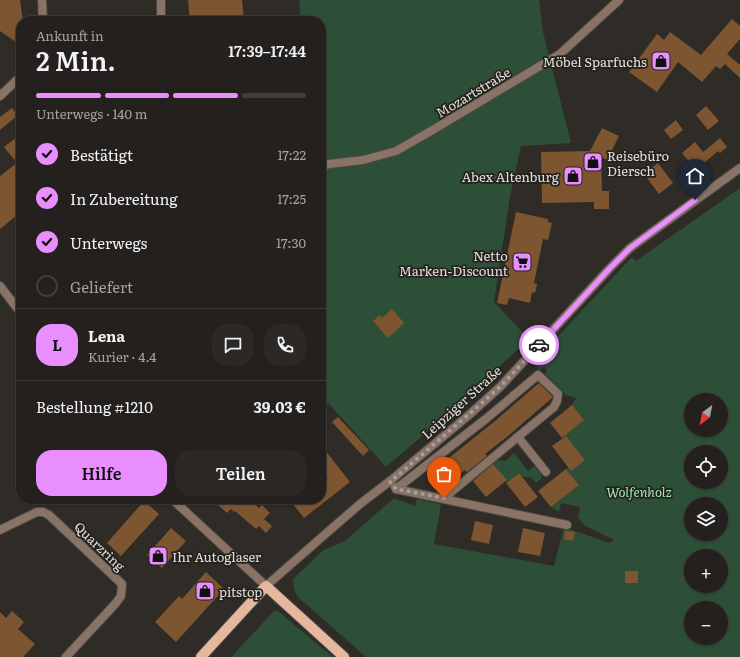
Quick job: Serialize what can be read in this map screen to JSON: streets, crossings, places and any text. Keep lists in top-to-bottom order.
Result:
{
  "streets": {
    "main road": ["Leipziger Straße"],
    "street": ["Mozartstraße", "Quarzring"]
  },
  "parks": ["Wolfenholz"],
  "places": {
    "shop": [
      "Möbel Sparfuchs",
      "Reisebüro Diersch",
      "Abex Altenburg",
      "Ihr Autoglaser",
      "pitstop"
    ],
    "supermarket": ["Netto Marken-Discount"]
  },
  "north": "bottom left",
  "page": {
    "heading": ["2 Min.", "Ankunft in", "17:39–17:44"],
    "panel": [
      "Lena",
      "Kurier · 4.4",
      "Bestellung #1210",
      "39.03 €"
    ],
    "bar": "Unterwegs · 140 m",
    "list": [
      ["Bestätigt", "17:22"],
      ["In Zubereitung", "17:25"],
      ["Unterwegs", "17:30"],
      "Geliefert"
    ],
    "round": "L",
    "map_buttons": ["+", "−"],
    "buttons": ["Hilfe", "Teilen"]
  }
}
